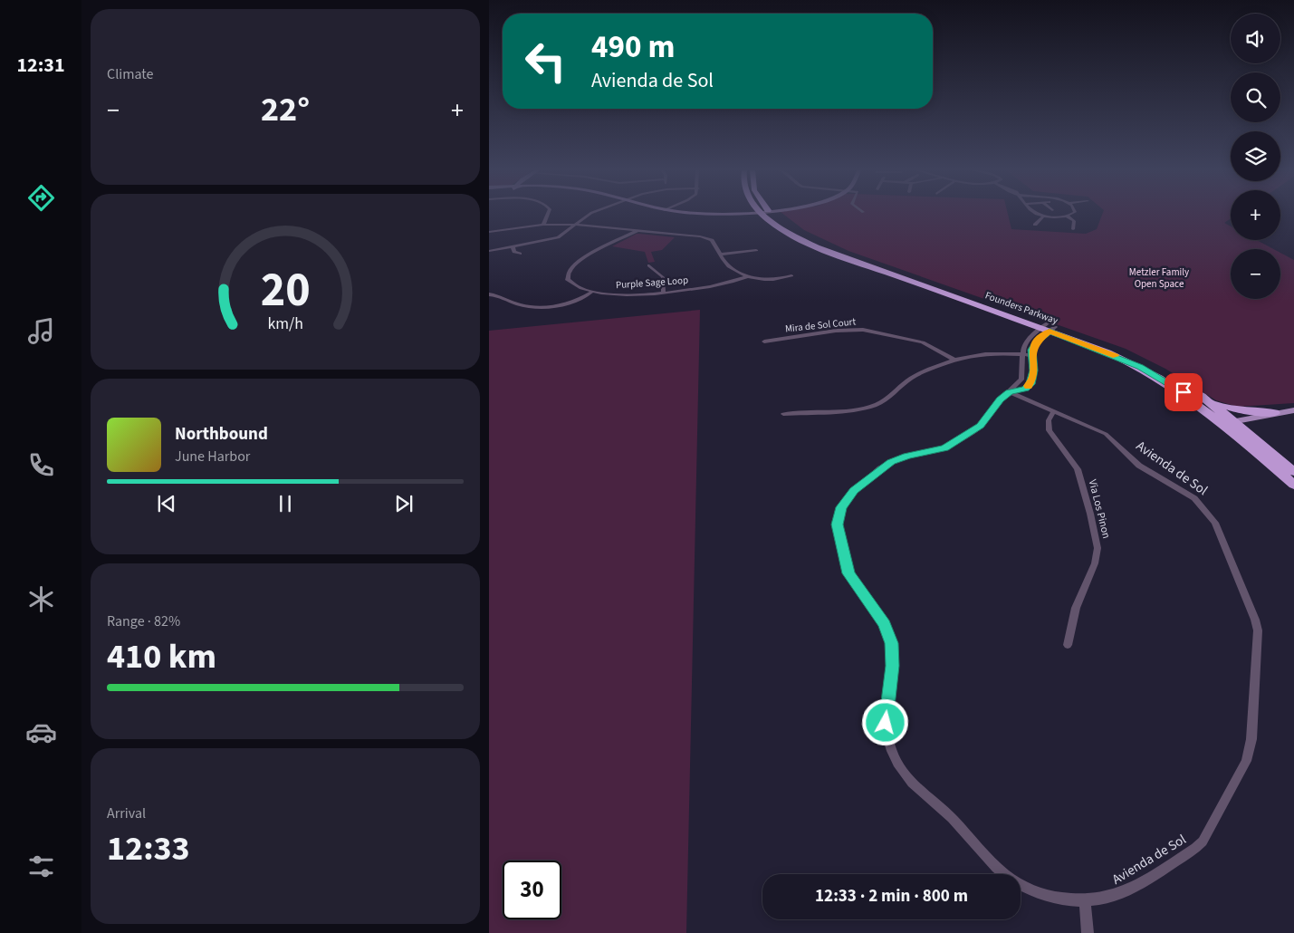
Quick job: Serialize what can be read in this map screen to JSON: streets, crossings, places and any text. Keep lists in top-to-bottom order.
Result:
{
  "streets": {
    "highway": ["Founders Parkway"],
    "street": [
      "Purple Sage Loop",
      "Mira de Sol Court",
      "Avienda de Sol",
      "Via Los Pinon"
    ]
  },
  "crossings": [
    ["Avienda de Sol", "Via Los Pinon"]
  ],
  "parks": ["Metzler Family Open Space"],
  "page": {
    "tabs": "12:31",
    "tile": [
      "Climate",
      ["Range · 82%", "410 km"],
      ["Arrival", "12:33"]
    ],
    "map_buttons": ["+", "−"],
    "turn": ["490 m", "Avienda de Sol"],
    "heat": ["−", "22°", "+"],
    "song": ["Northbound", "June Harbor"],
    "limit": "30",
    "trip": "12:33 · 2 min · 800 m",
    "gauge": ["20", "km/h"]
  }
}
